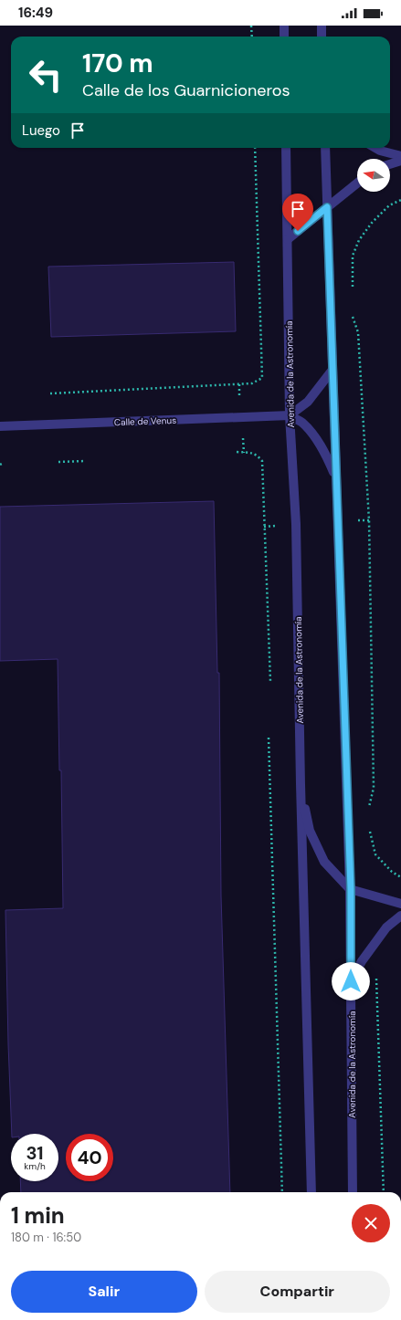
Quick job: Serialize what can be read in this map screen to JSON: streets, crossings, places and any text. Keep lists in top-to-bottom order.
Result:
{
  "streets": {
    "street": ["Avenida de la Astronomía", "Calle de Venus"]
  },
  "crossings": [
    ["Avenida de la Astronomía", "Calle de Venus"]
  ],
  "north": "left",
  "page": {
    "status": "16:49",
    "turn": ["170 m", "Calle de los Guarnicioneros"],
    "then": "Luego",
    "speed": "31 km/h",
    "limit": "40",
    "heading": ["1 min", "180 m · 16:50"],
    "buttons": ["Salir", "Compartir"]
  }
}
